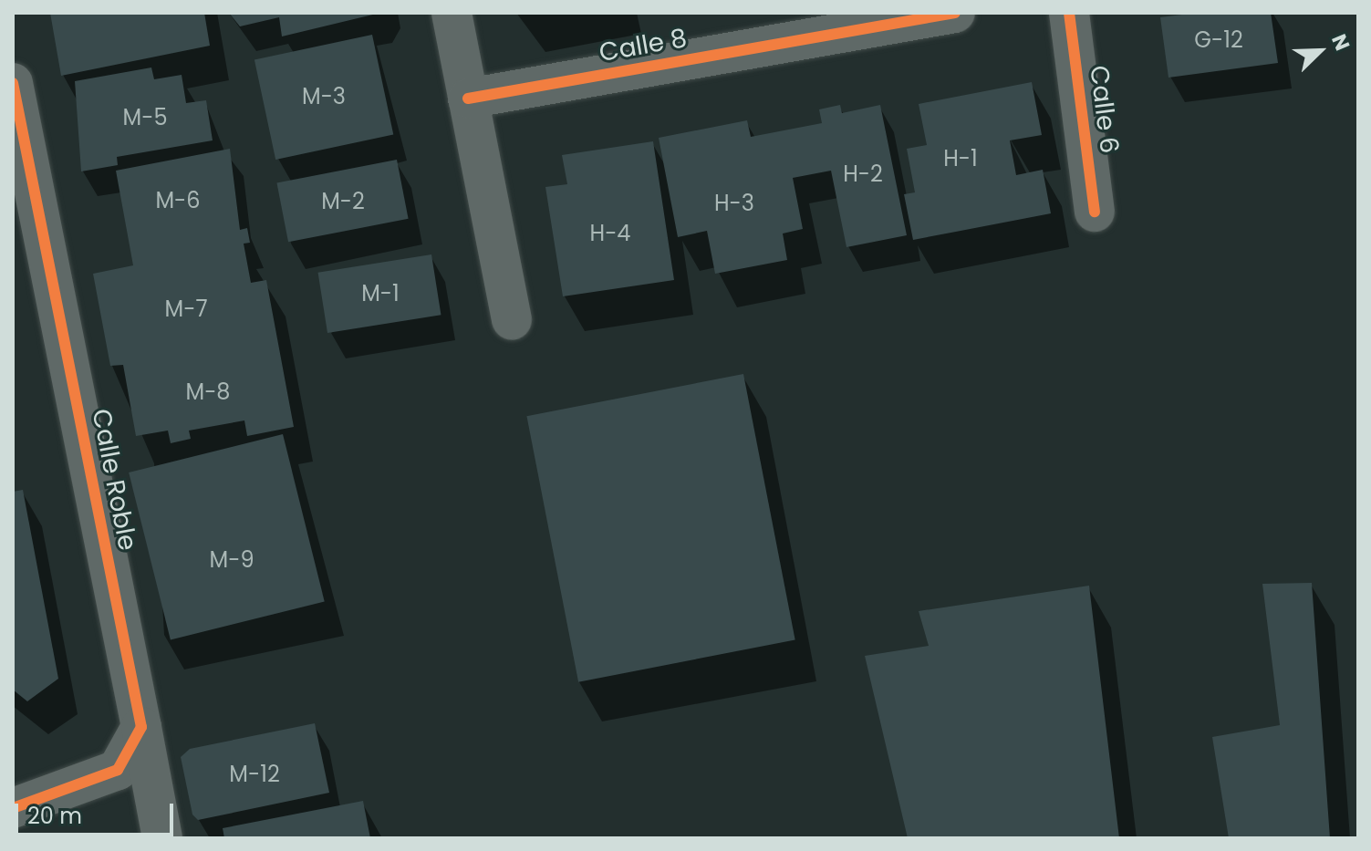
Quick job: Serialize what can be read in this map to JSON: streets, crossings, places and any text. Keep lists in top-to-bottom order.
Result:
{
  "streets": {
    "street": ["Calle 8", "Calle 6", "Calle Roble"]
  },
  "house_numbers": [
    "G-12",
    "M-3",
    "M-5",
    "H-1",
    "H-2",
    "M-6",
    "M-2",
    "H-3",
    "H-4",
    "M-1",
    "M-7",
    "M-8",
    "M-9",
    "M-12"
  ],
  "scale_bar": "20 m",
  "north": "top right"
}
